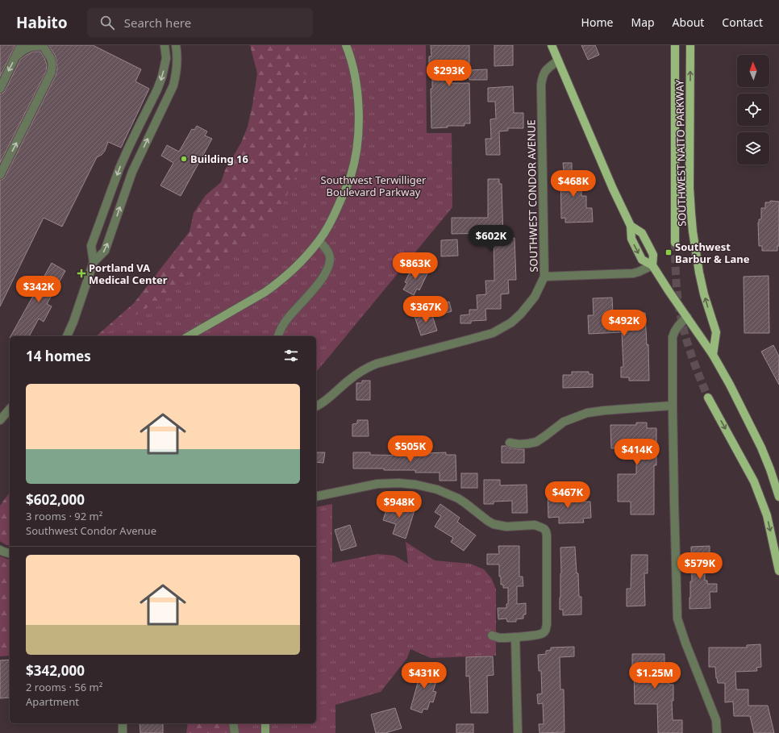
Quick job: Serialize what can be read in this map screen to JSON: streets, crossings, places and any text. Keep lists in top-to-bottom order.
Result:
{
  "streets": {
    "main road": ["SOUTHWEST NAITO PARKWAY"],
    "street": ["SOUTHWEST CONDOR AVENUE"]
  },
  "parks": ["Southwest Terwilliger Boulevard Parkway"],
  "places": {
    "other": ["Building 16"],
    "transit": ["Southwest Barbur & Lane"],
    "health": ["Portland VA Medical Center"]
  },
  "north": "top",
  "page": {
    "header": "Habito",
    "search": "Search here",
    "nav": [
      "Home",
      "Map",
      "About",
      "Contact"
    ],
    "price": [
      "$293K",
      "$468K",
      "$602K",
      "$863K",
      "$342K",
      "$367K",
      "$492K",
      "$505K",
      "$414K",
      "$467K",
      "$948K",
      "$579K",
      "$431K",
      "$1.25M"
    ],
    "heading": "14 homes",
    "list": [
      {
        "name": "$602,000",
        "note": "3 rooms · 92 m² · Southwest Condor Avenue"
      },
      {
        "name": "$342,000",
        "note": "2 rooms · 56 m² · Apartment"
      }
    ]
  }
}
